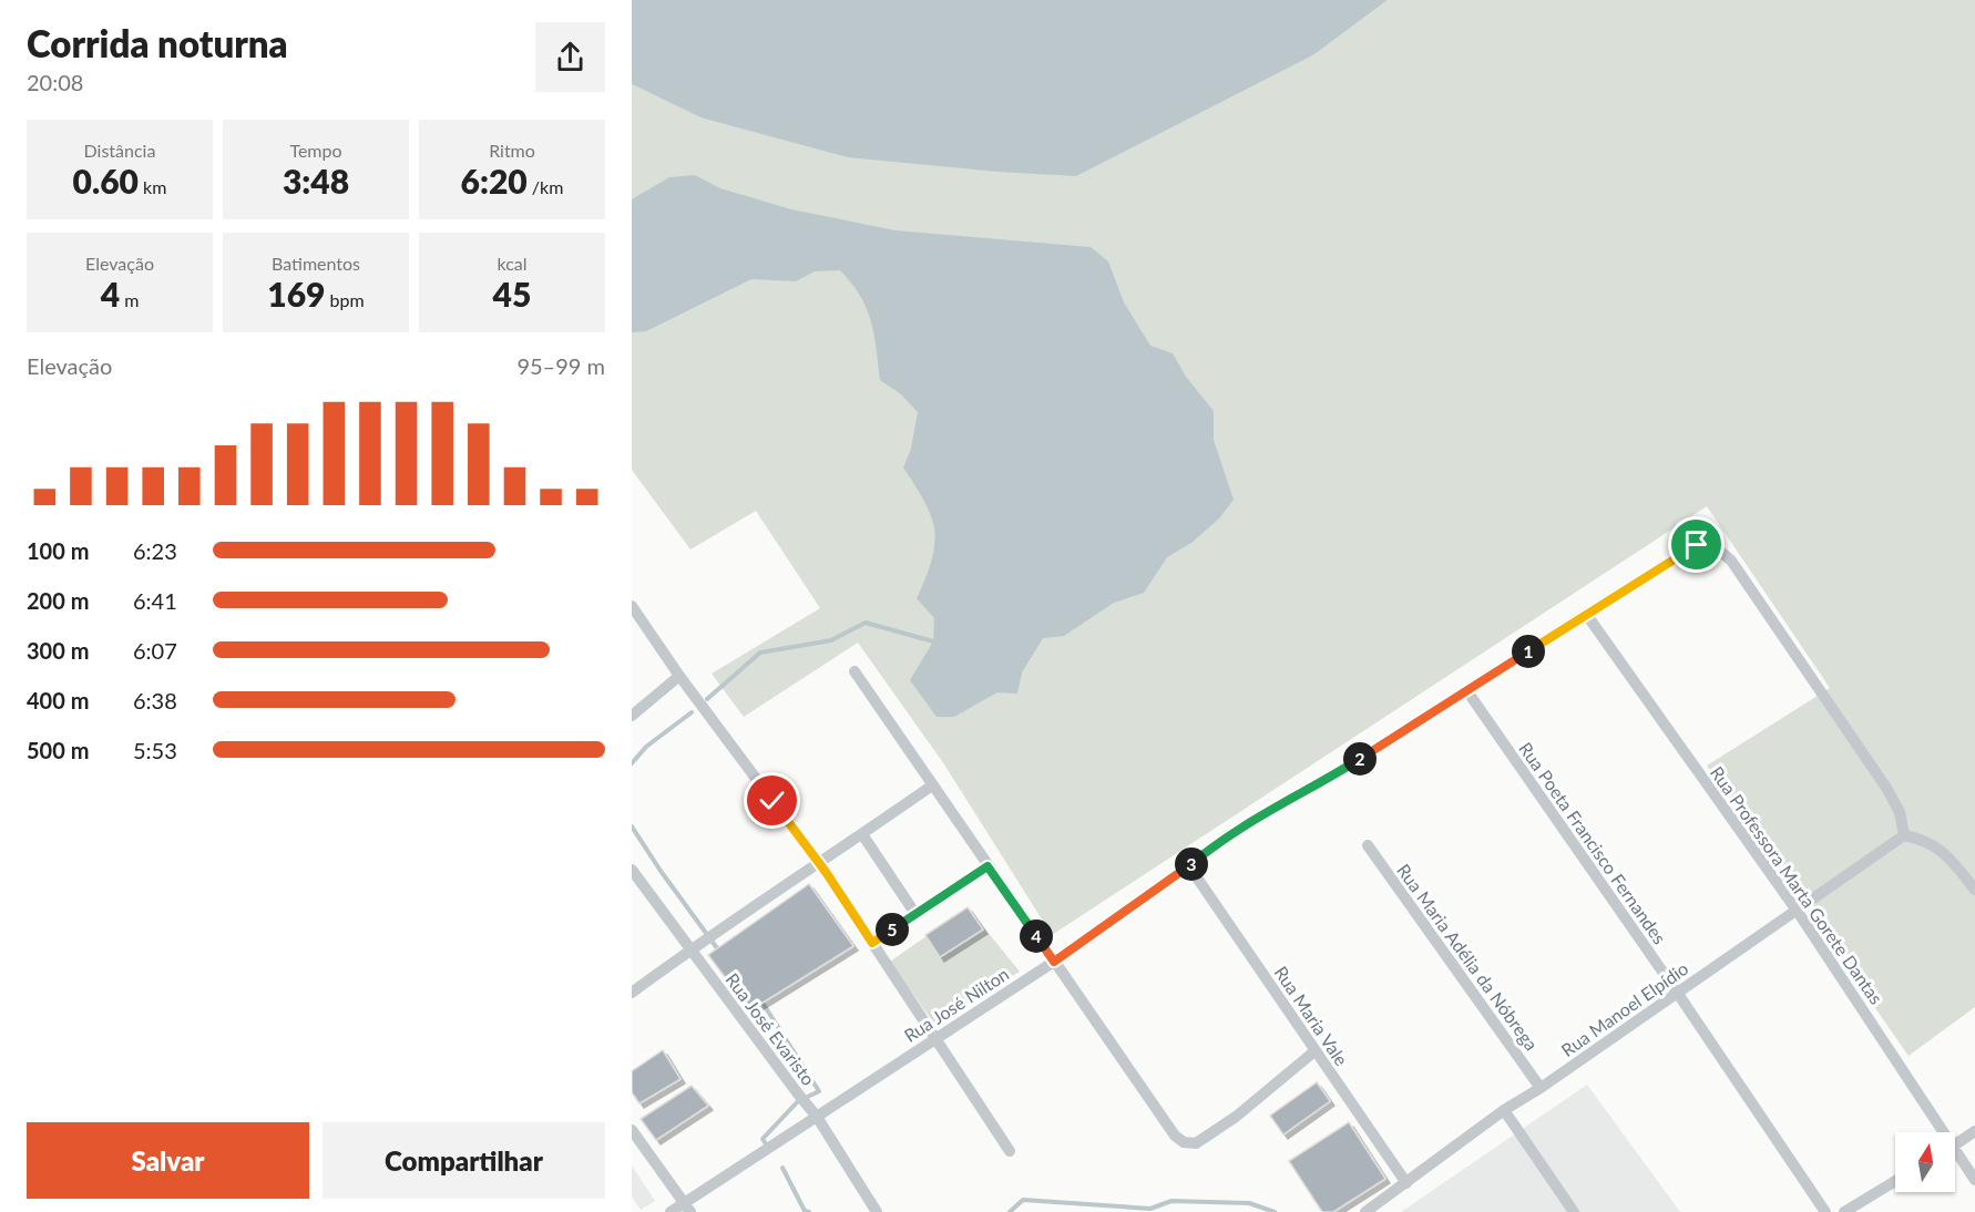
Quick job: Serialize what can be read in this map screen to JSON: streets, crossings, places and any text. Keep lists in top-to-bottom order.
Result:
{
  "streets": {
    "street": [
      "Rua Poeta Francisco Fernandes",
      "Rua Professora Marta Gorete Dantas",
      "Rua Maria Adélia da Nóbrega",
      "Rua José Nilton",
      "Rua Manoel Elpídio",
      "Rua Maria Vale",
      "Rua José Evaristo"
    ]
  },
  "crossings": [
    ["Rua Poeta Francisco Fernandes", "Rua José Nilton"],
    ["Rua Poeta Francisco Fernandes", "Rua Manoel Elpídio"],
    ["Rua Professora Marta Gorete Dantas", "Rua José Nilton"],
    ["Rua Professora Marta Gorete Dantas", "Rua Manoel Elpídio"],
    ["Rua Maria Adélia da Nóbrega", "Rua Manoel Elpídio"],
    ["Rua José Nilton", "Rua Manoel Elpídio"],
    ["Rua José Nilton", "Rua Maria Vale"],
    ["Rua José Nilton", "Rua José Evaristo"],
    ["Rua Manoel Elpídio", "Rua Maria Vale"]
  ],
  "north": "top",
  "page": {
    "heading": ["Corrida noturna", "20:08"],
    "stats": [
      ["Distância", "0.60 km"],
      ["Tempo", "3:48"],
      ["Ritmo", "6:20 /km"],
      ["Elevação", "4 m"],
      ["Batimentos", "169 bpm"],
      ["kcal", "45"]
    ],
    "chart": ["Elevação", "95–99 m"],
    "list": [
      {
        "name": "100 m",
        "note": "6:23"
      },
      {
        "name": "200 m",
        "note": "6:41"
      },
      {
        "name": "300 m",
        "note": "6:07"
      },
      {
        "name": "400 m",
        "note": "6:38"
      },
      {
        "name": "500 m",
        "note": "5:53"
      }
    ],
    "pins": [
      "1",
      "2",
      "3",
      "5",
      "4"
    ],
    "buttons": ["Salvar", "Compartilhar"]
  }
}
